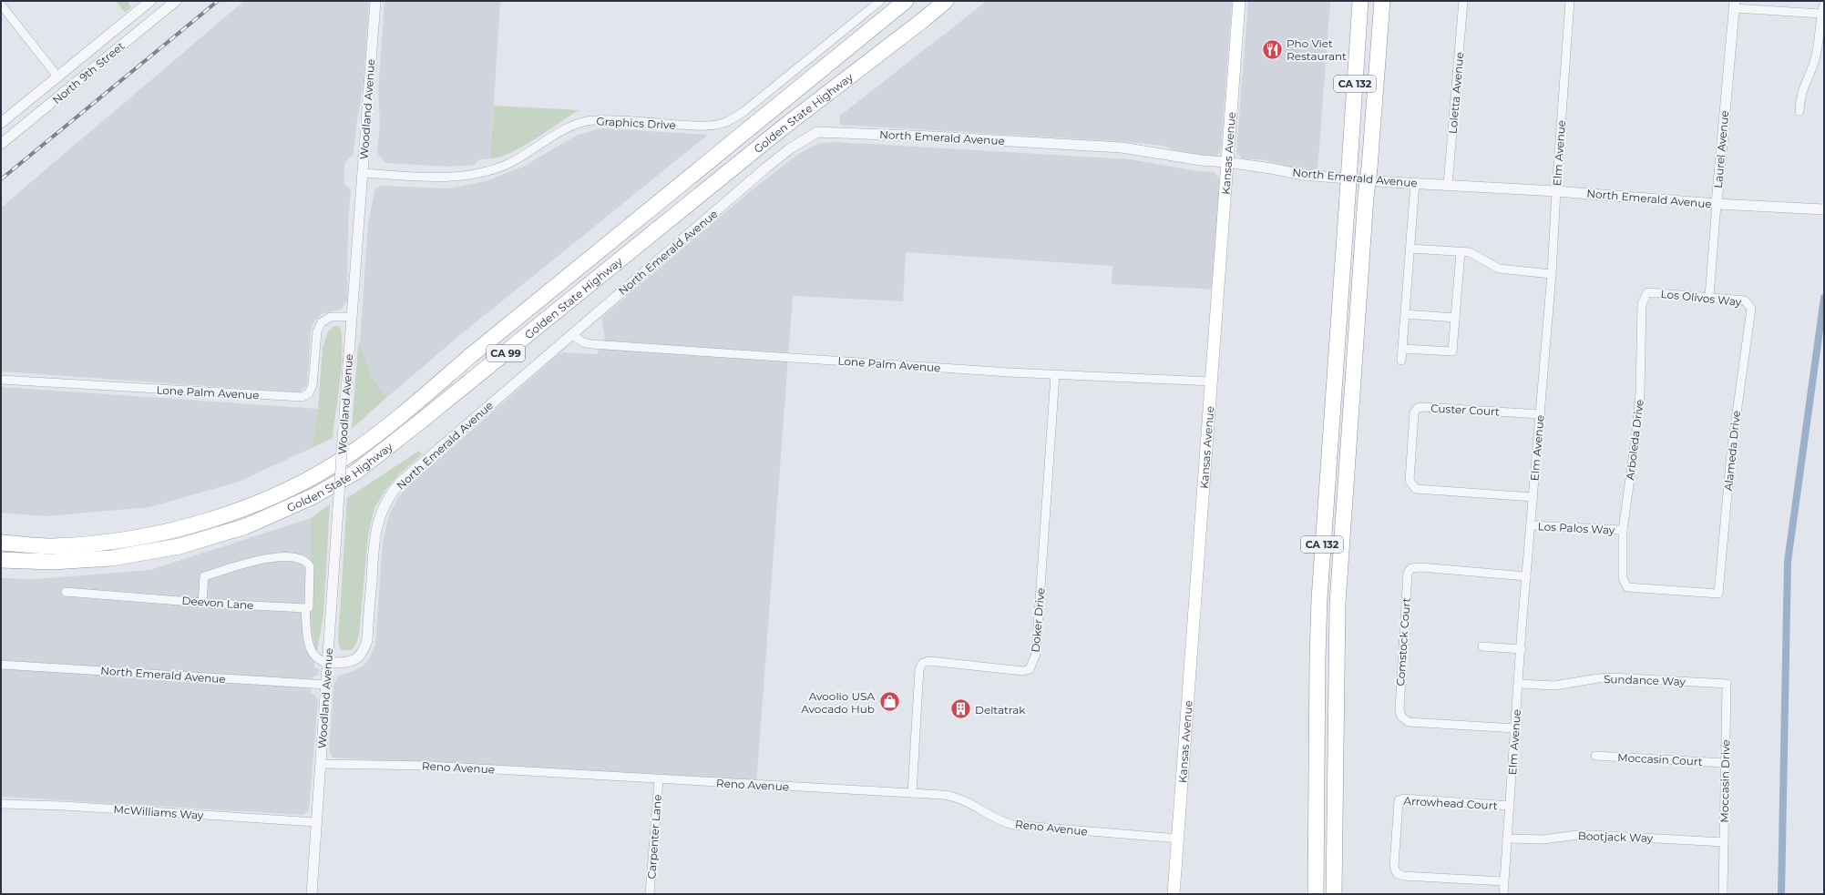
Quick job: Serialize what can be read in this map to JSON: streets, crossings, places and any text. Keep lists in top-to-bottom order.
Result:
{
  "streets": {
    "highway": ["CA 132", "Golden State Highway", "CA 99"],
    "main road": ["Kansas Avenue"],
    "street": [
      "North 9th Street",
      "Loletta Avenue",
      "Woodland Avenue",
      "Graphics Drive",
      "North Emerald Avenue",
      "Laurel Avenue",
      "Elm Avenue",
      "Los Olivos Way",
      "Lone Palm Avenue",
      "Custer Court",
      "Arboleda Drive",
      "Alameda Drive",
      "Los Palos Way",
      "Deevon Lane",
      "Doker Drive",
      "Comstock Court",
      "Sundance Way",
      "Moccasin Court",
      "Reno Avenue",
      "Moccasin Drive",
      "Arrowhead Court",
      "McWilliams Way",
      "Carpenter Lane",
      "Bootjack Way"
    ]
  },
  "crossings": [
    ["Loletta Avenue", "North Emerald Avenue"],
    ["Woodland Avenue", "Graphics Drive"],
    ["Woodland Avenue", "North Emerald Avenue"],
    ["Woodland Avenue", "Lone Palm Avenue"],
    ["Woodland Avenue", "Reno Avenue"],
    ["Woodland Avenue", "McWilliams Way"],
    ["North Emerald Avenue", "Laurel Avenue"],
    ["North Emerald Avenue", "Kansas Avenue"],
    ["North Emerald Avenue", "Elm Avenue"],
    ["North Emerald Avenue", "Lone Palm Avenue"],
    ["Laurel Avenue", "Los Olivos Way"],
    ["Kansas Avenue", "Lone Palm Avenue"],
    ["Kansas Avenue", "Reno Avenue"],
    ["Elm Avenue", "Custer Court"],
    ["Elm Avenue", "Los Palos Way"],
    ["Elm Avenue", "Comstock Court"],
    ["Elm Avenue", "Sundance Way"],
    ["Elm Avenue", "Arrowhead Court"],
    ["Elm Avenue", "Bootjack Way"],
    ["Los Olivos Way", "Arboleda Drive"],
    ["Los Olivos Way", "Alameda Drive"],
    ["Lone Palm Avenue", "Doker Drive"],
    ["Arboleda Drive", "Alameda Drive"],
    ["Arboleda Drive", "Los Palos Way"],
    ["Doker Drive", "Reno Avenue"],
    ["Sundance Way", "Moccasin Drive"],
    ["Moccasin Court", "Moccasin Drive"],
    ["Reno Avenue", "Carpenter Lane"],
    ["Moccasin Drive", "Bootjack Way"]
  ],
  "places": {
    "restaurant": ["Pho Viet Restaurant"],
    "shop": ["Avoolio USA Avocado Hub"],
    "building": ["Deltatrak"]
  }
}
